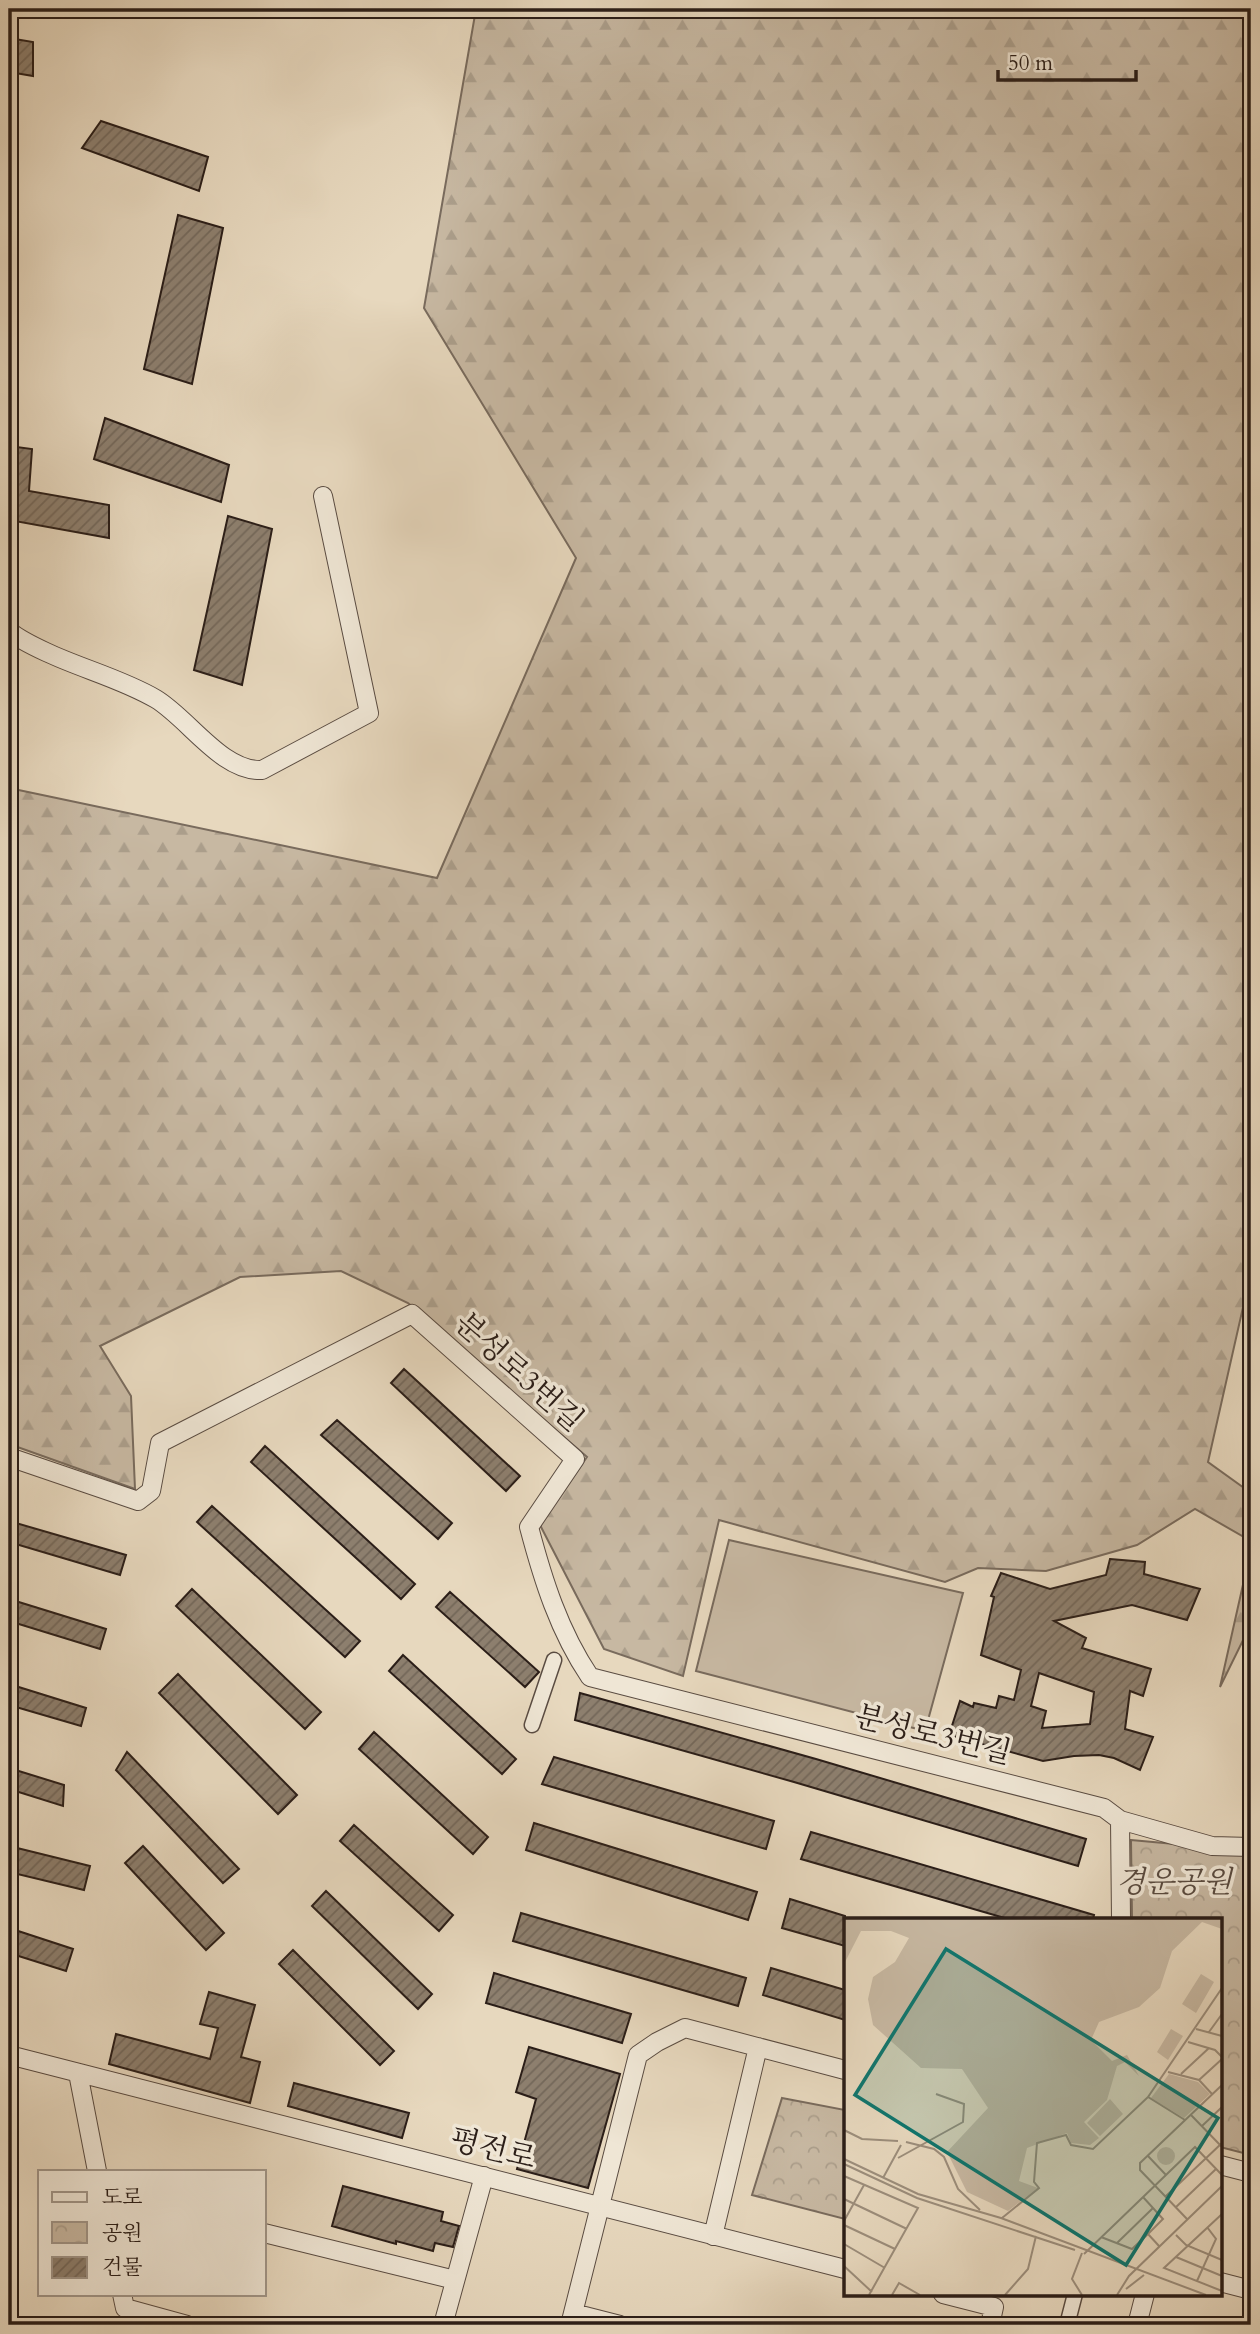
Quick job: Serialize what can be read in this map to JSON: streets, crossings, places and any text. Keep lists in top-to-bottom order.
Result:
{
  "streets": {
    "street": ["분성로3번길", "평전로"]
  },
  "parks": ["경운공원"],
  "legend": ["도로", "공원", "건물"],
  "scale_bar": "50 m"
}
